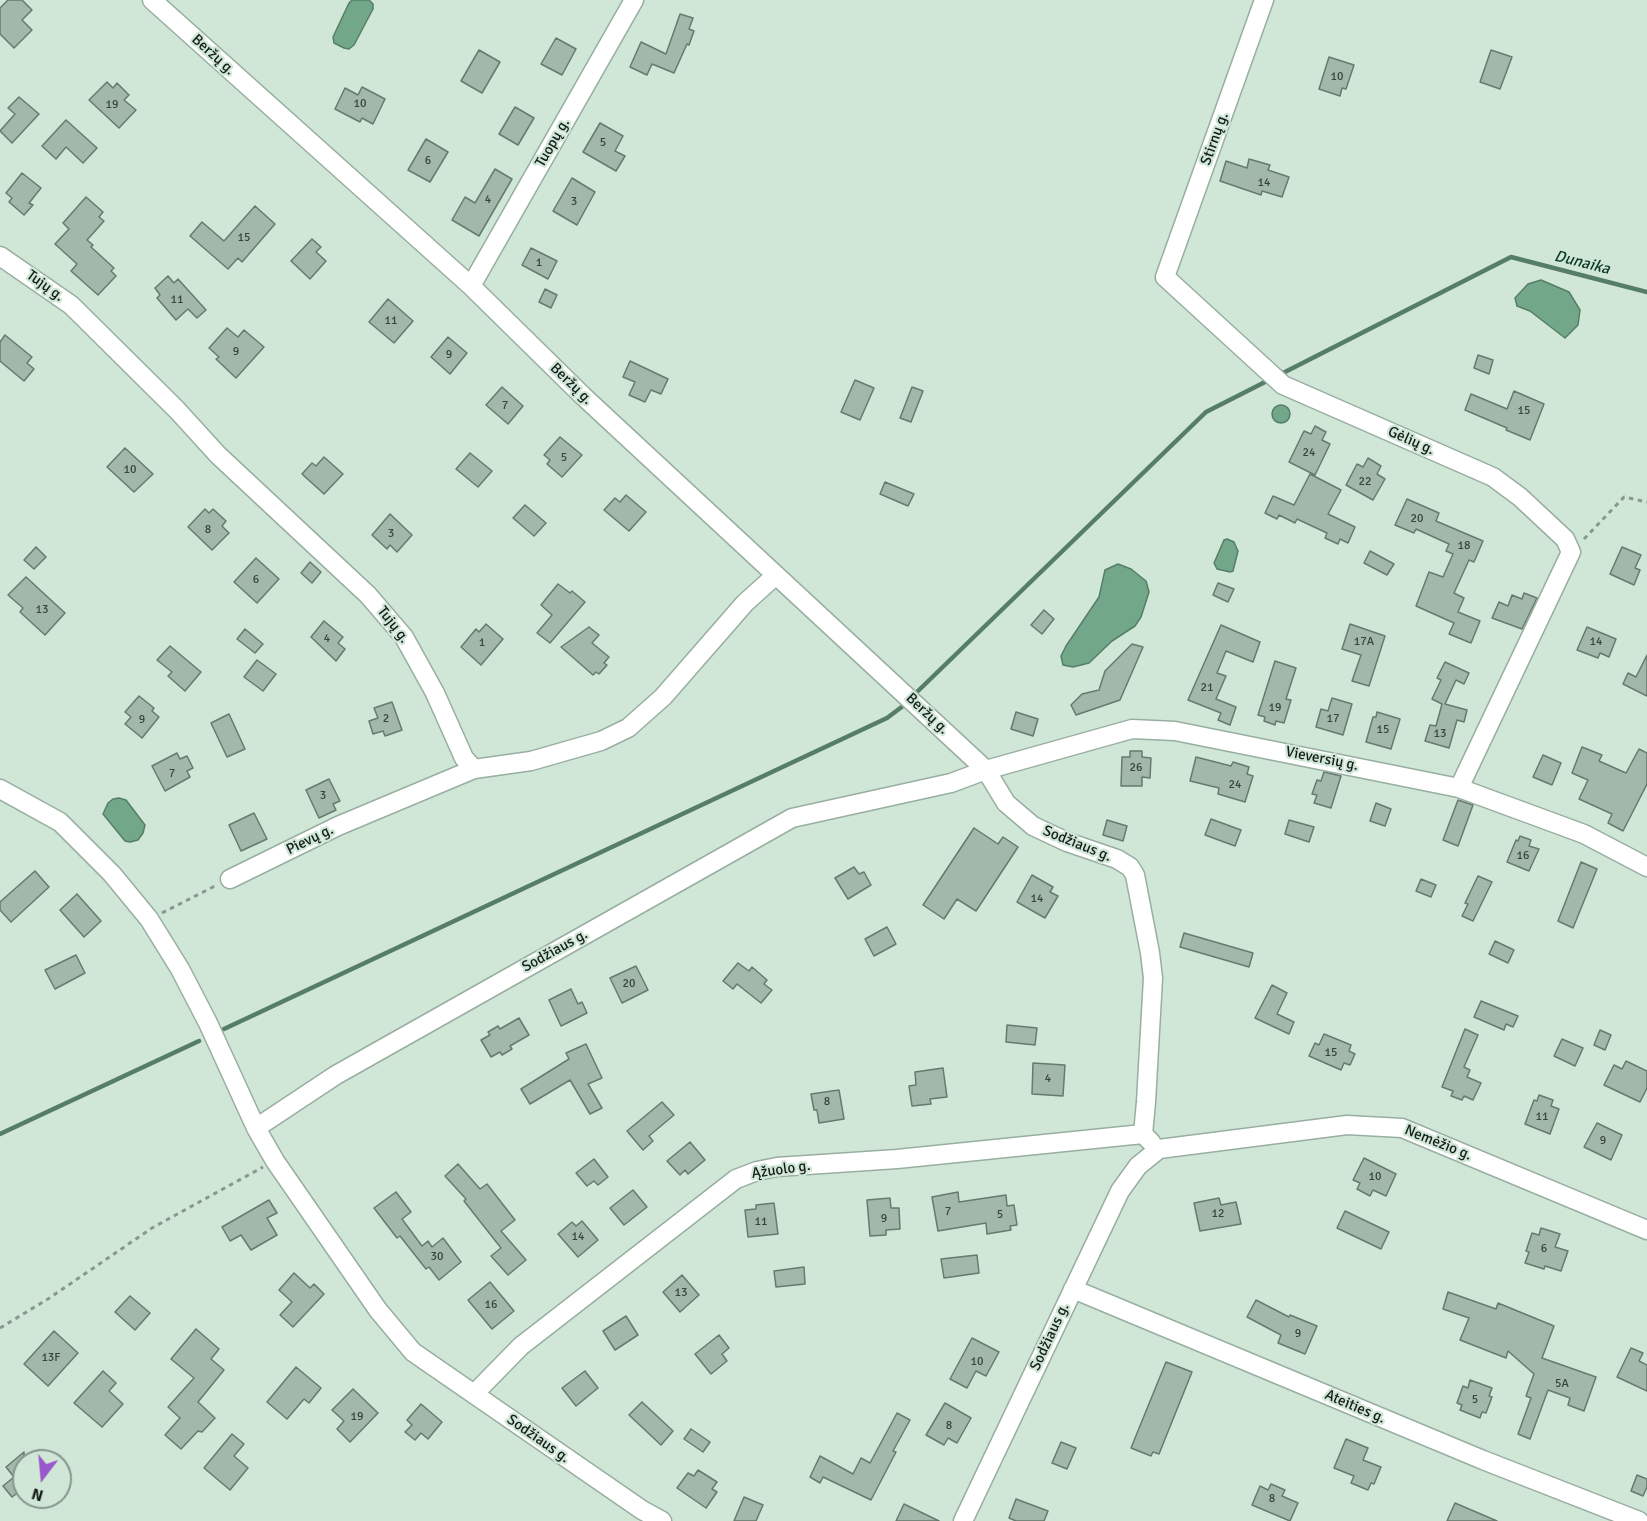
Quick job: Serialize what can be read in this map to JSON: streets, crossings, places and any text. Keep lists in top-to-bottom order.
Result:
{
  "streets": {
    "street": [
      "Beržų g.",
      "Stirnų g.",
      "Tuopų g.",
      "Tujų g.",
      "Gėlių g.",
      "Vieversių g.",
      "Pievų g.",
      "Sodžiaus g.",
      "Nemėžio g.",
      "Ąžuolo g.",
      "Ateities g."
    ]
  },
  "crossings": [
    ["Beržų g.", "Tuopų g."],
    ["Beržų g.", "Vieversių g."],
    ["Beržų g.", "Sodžiaus g."],
    ["Stirnų g.", "Gėlių g."],
    ["Tujų g.", "Pievų g."],
    ["Vieversių g.", "Sodžiaus g."],
    ["Sodžiaus g.", "Nemėžio g."],
    ["Sodžiaus g.", "Ąžuolo g."],
    ["Sodžiaus g.", "Ateities g."]
  ],
  "water": ["Dunaika"],
  "house_numbers": [
    "10",
    "10",
    "19",
    "5",
    "6",
    "14",
    "4",
    "3",
    "15",
    "1",
    "11",
    "11",
    "9",
    "9",
    "7",
    "15",
    "24",
    "5",
    "10",
    "22",
    "20",
    "8",
    "3",
    "18",
    "6",
    "13",
    "4",
    "17A",
    "14",
    "1",
    "21",
    "19",
    "2",
    "17",
    "9",
    "15",
    "13",
    "26",
    "7",
    "24",
    "3",
    "16",
    "14",
    "20",
    "15",
    "4",
    "8",
    "11",
    "9",
    "10",
    "7",
    "12",
    "5",
    "9",
    "11",
    "14",
    "6",
    "30",
    "13",
    "16",
    "9",
    "13F",
    "10",
    "5A",
    "5",
    "19",
    "8",
    "8"
  ],
  "north": "bottom"
}
